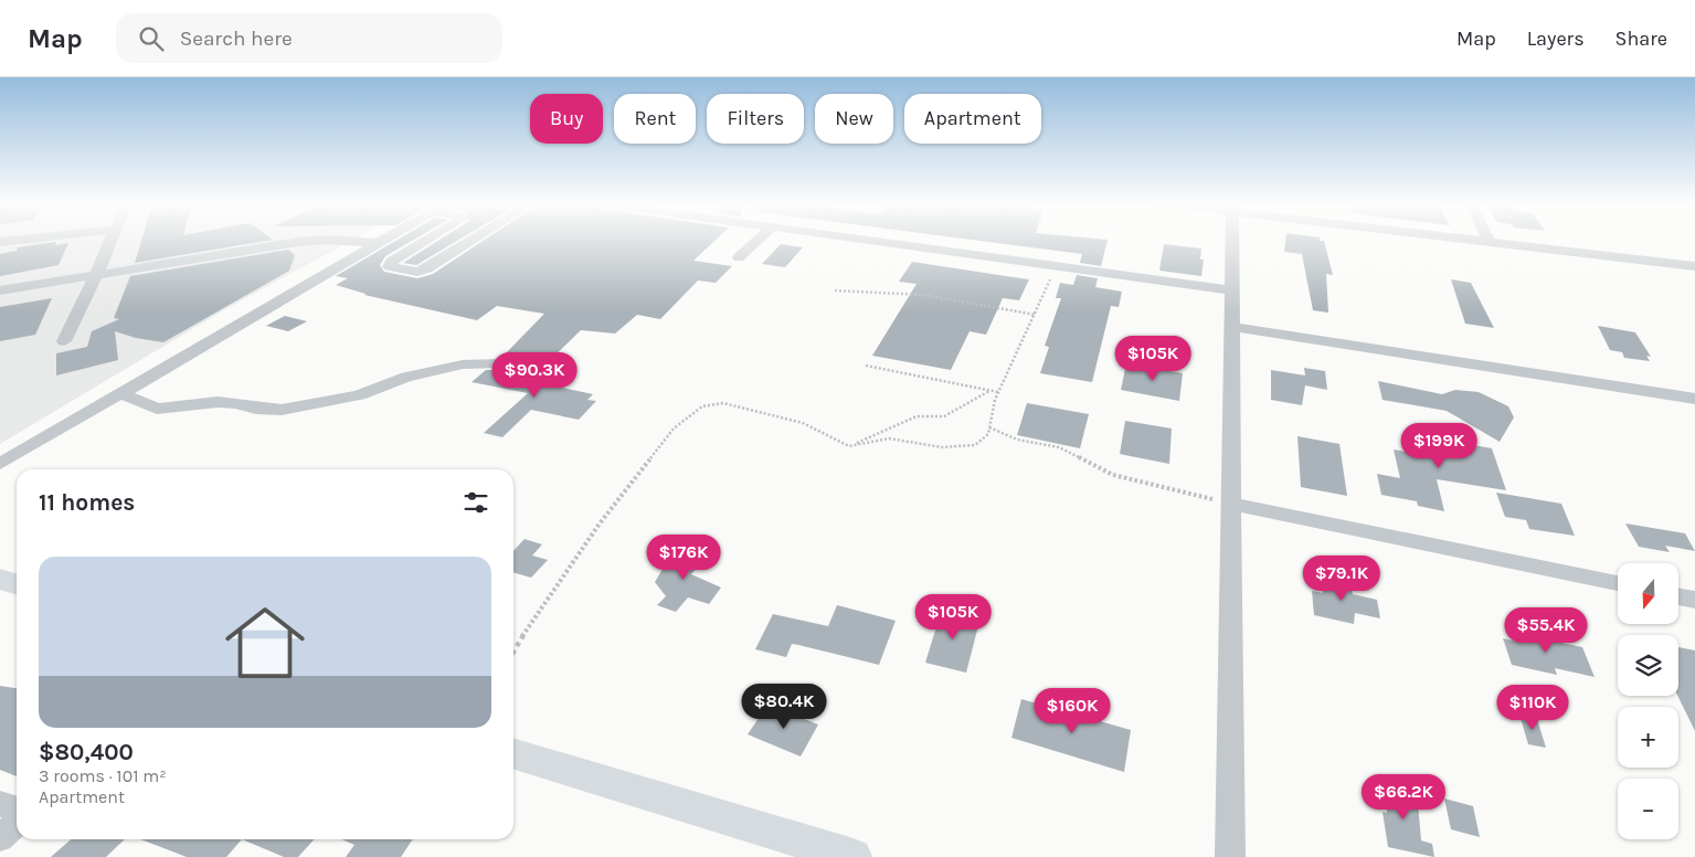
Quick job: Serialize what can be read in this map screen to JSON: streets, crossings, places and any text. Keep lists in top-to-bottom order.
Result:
{
  "north": "bottom",
  "page": {
    "header": "Map",
    "search": "Search here",
    "nav": ["Map", "Layers", "Share"],
    "chip": [
      "Buy",
      "Rent",
      "Filters",
      "New",
      "Apartment"
    ],
    "price": [
      "$105K",
      "$90.3K",
      "$199K",
      "$176K",
      "$79.1K",
      "$105K",
      "$55.4K",
      "$80.4K",
      "$110K",
      "$160K",
      "$66.2K"
    ],
    "heading": "11 homes",
    "list": [
      {
        "name": "$80,400",
        "note": "3 rooms · 101 m² · Apartment"
      }
    ],
    "map_buttons": ["+", "−"]
  }
}
